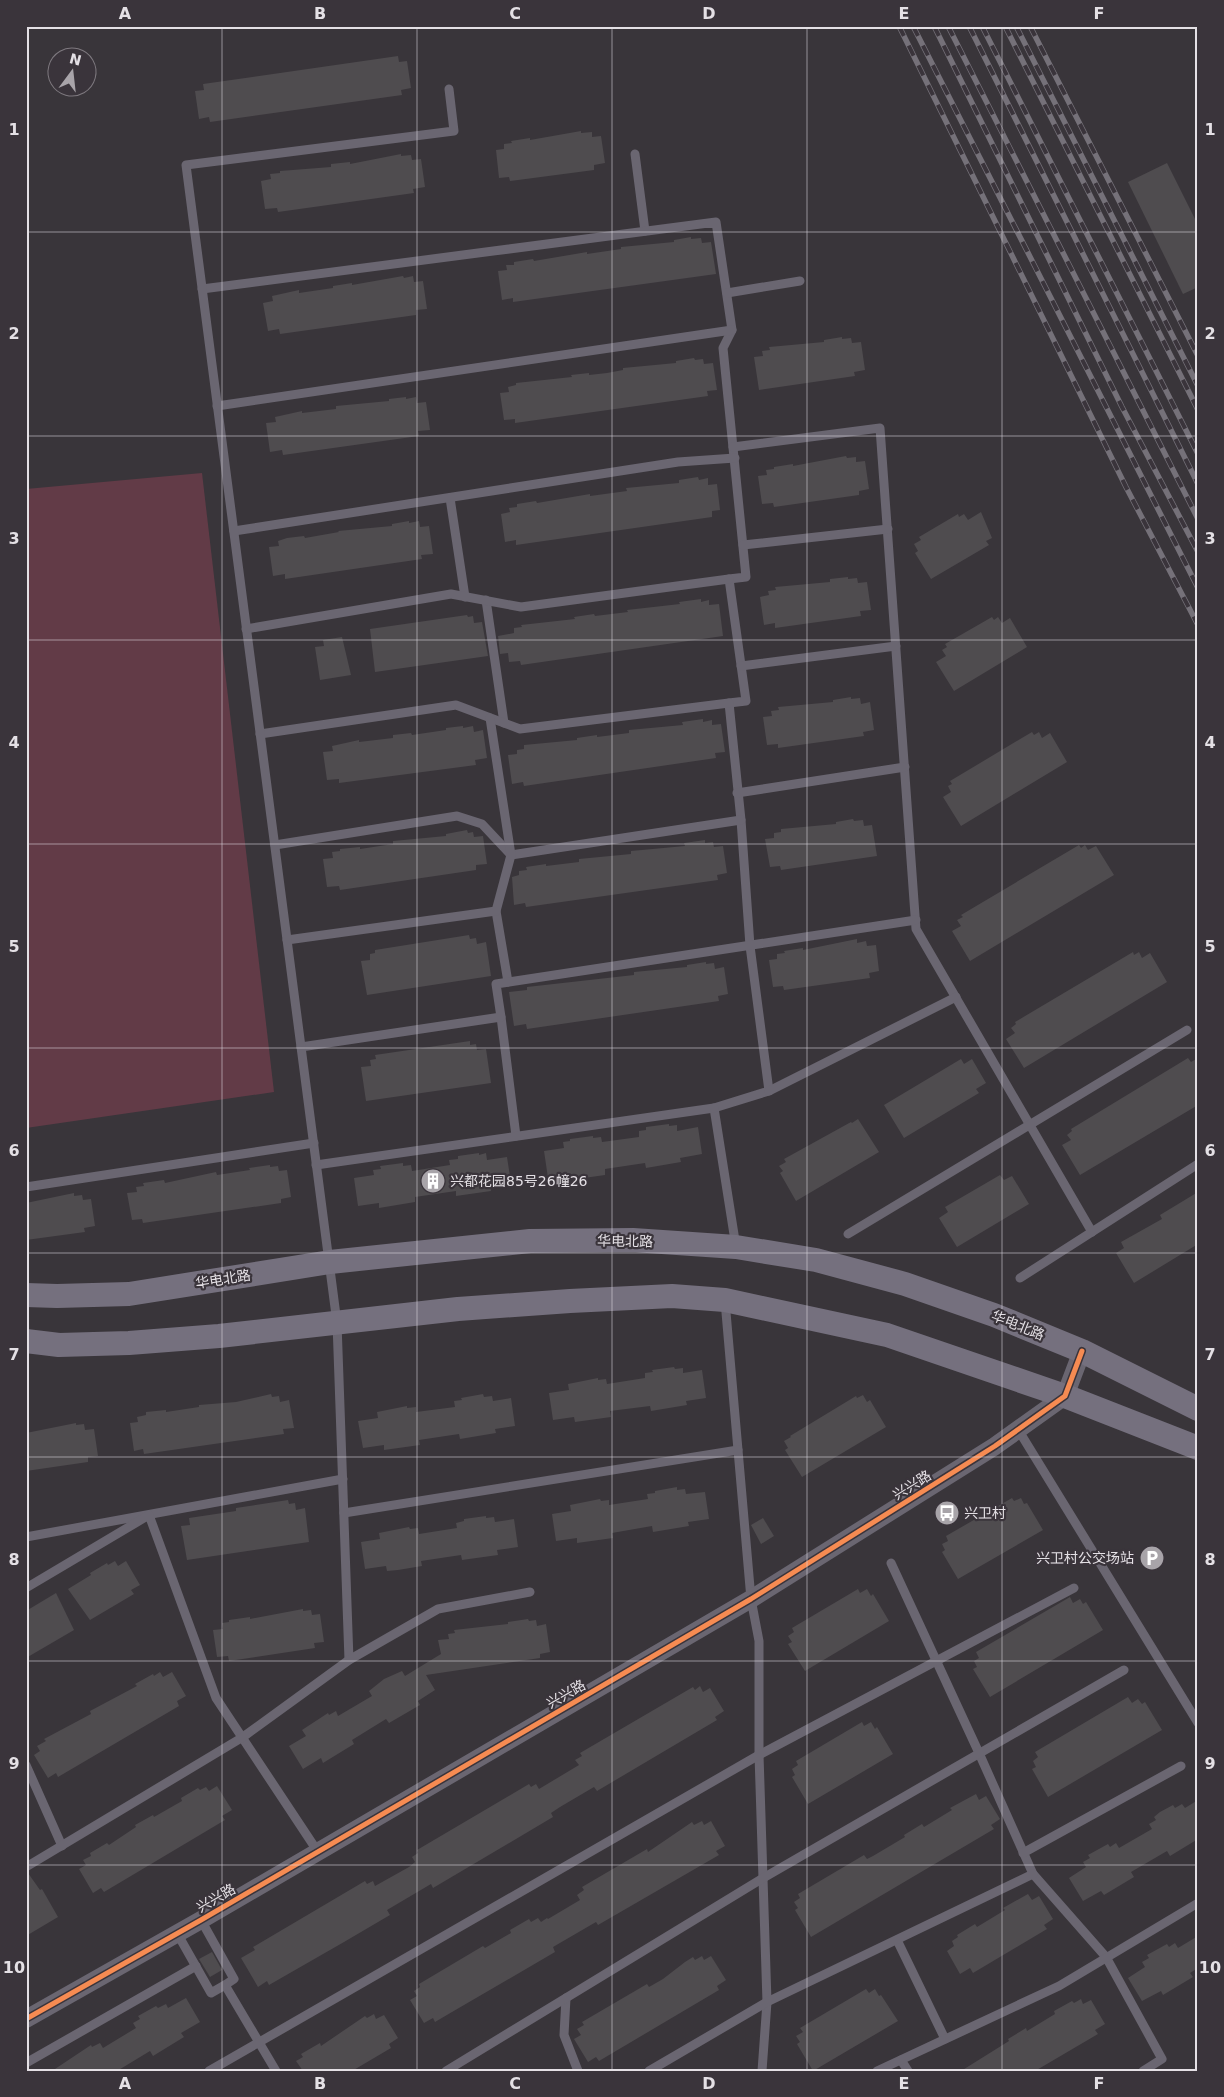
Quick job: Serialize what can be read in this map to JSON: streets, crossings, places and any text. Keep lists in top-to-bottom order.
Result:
{
  "streets": {
    "main road": ["华电北路"],
    "street": ["兴兴路"]
  },
  "places": {
    "building": ["兴都花园85号26幢26"],
    "bus stop": ["兴卫村"],
    "parking": ["兴卫村公交场站"]
  },
  "north": "top",
  "grid": {
    "columns": [
      "A",
      "B",
      "C",
      "D",
      "E",
      "F"
    ],
    "rows": [
      "1",
      "2",
      "3",
      "4",
      "5",
      "6",
      "7",
      "8",
      "9",
      "10"
    ]
  }
}
